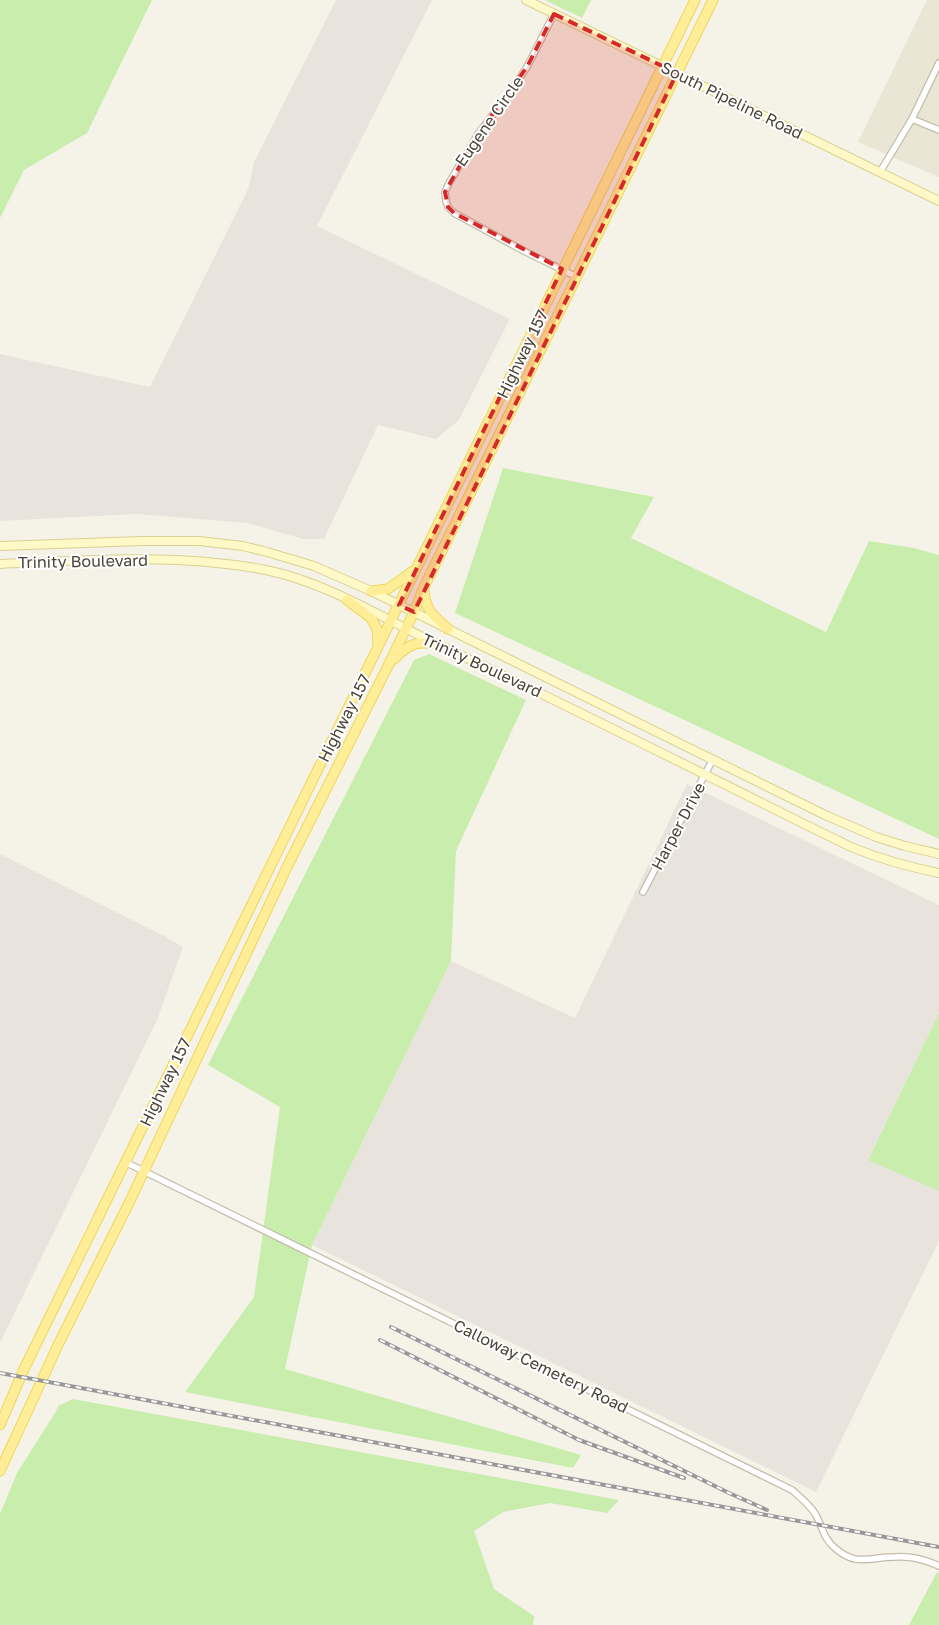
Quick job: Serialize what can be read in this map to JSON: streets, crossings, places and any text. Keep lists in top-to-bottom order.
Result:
{
  "streets": {
    "main road": ["South Pipeline Road", "Highway 157", "Trinity Boulevard"],
    "street": ["Eugene Circle", "Harper Drive", "Calloway Cemetery Road"]
  },
  "crossings": [
    ["South Pipeline Road", "Eugene Circle"],
    ["South Pipeline Road", "Highway 157"],
    ["Eugene Circle", "Highway 157"],
    ["Highway 157", "Trinity Boulevard"],
    ["Highway 157", "Calloway Cemetery Road"],
    ["Trinity Boulevard", "Harper Drive"]
  ]
}
